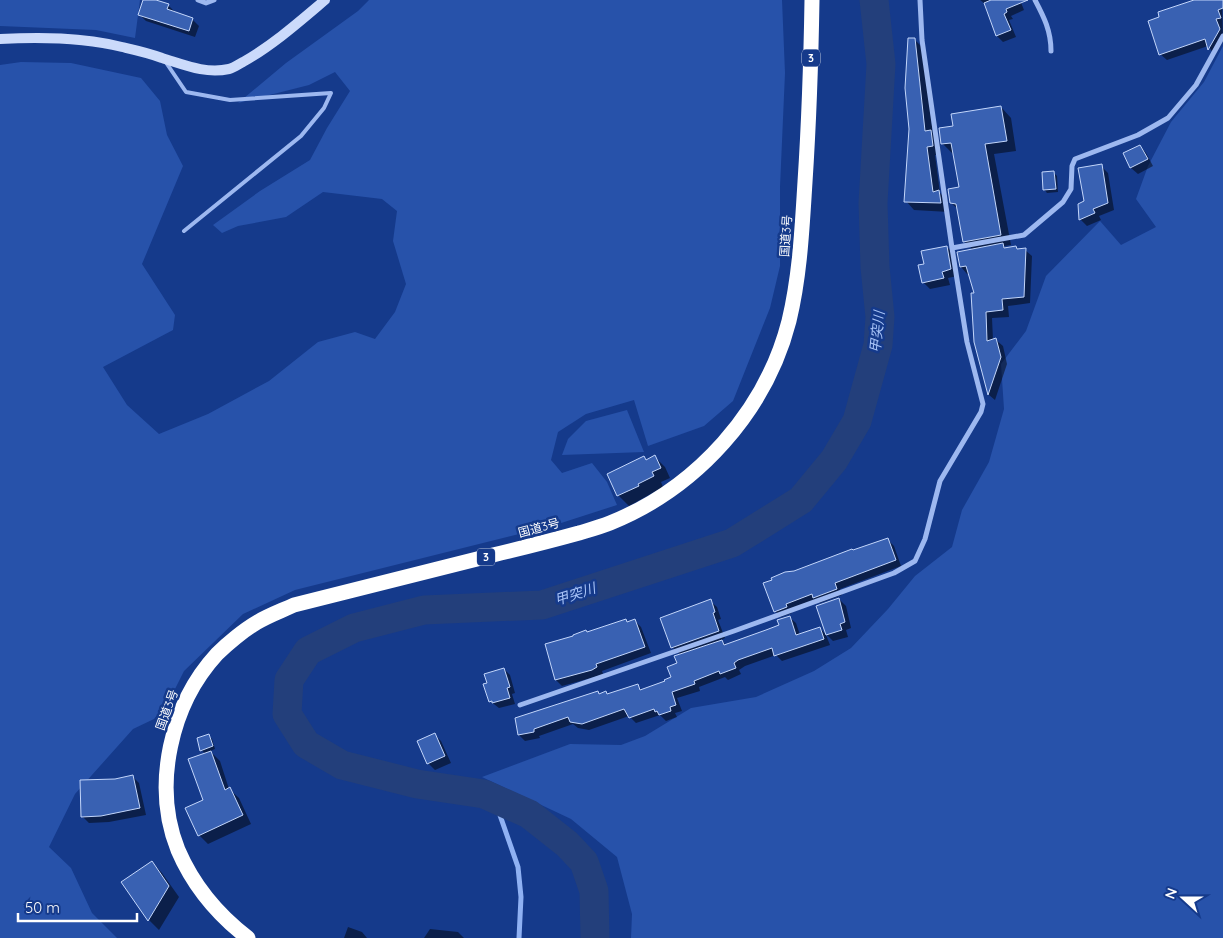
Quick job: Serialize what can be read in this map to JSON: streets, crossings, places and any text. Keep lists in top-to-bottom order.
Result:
{
  "streets": {
    "highway": ["3", "国道3号"]
  },
  "water": ["甲突川"],
  "scale_bar": "50 m",
  "north": "left"
}
